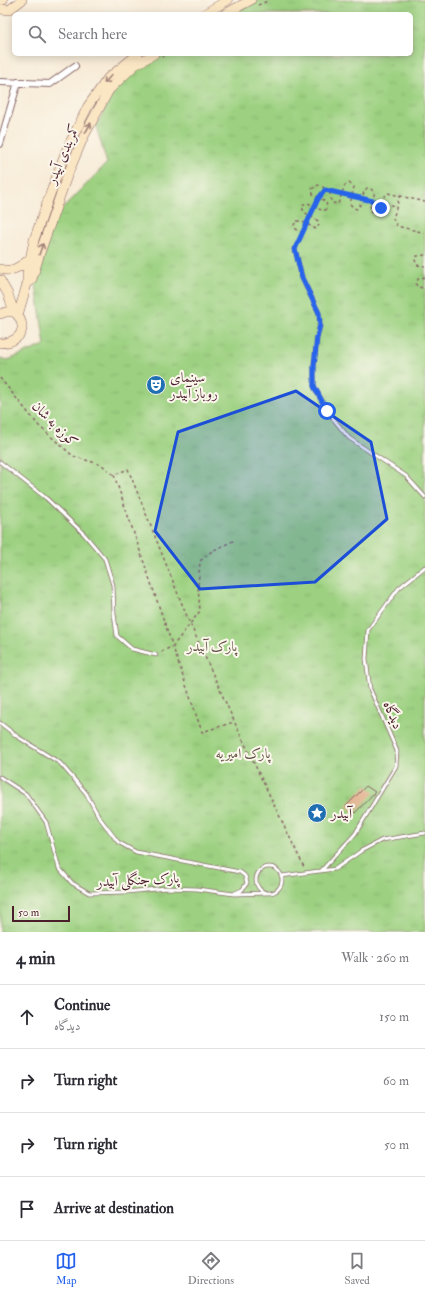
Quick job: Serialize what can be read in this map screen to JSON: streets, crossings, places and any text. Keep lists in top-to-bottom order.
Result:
{
  "streets": {
    "main road": ["کمربندی آبیدر"],
    "lane": ["دیدگاه", "پارک جنگلی آبیدر"],
    "path": ["کوزه به شان"]
  },
  "parks": ["پارک آبیدر", "پارک امیریه"],
  "places": {
    "theatre": ["سینمای روباز آبیدر"],
    "place": ["آبیدر"]
  },
  "scale_bar": "50 m",
  "page": {
    "search": "Search here",
    "scale": "50 m",
    "heading": ["4 min", "Walk · 260 m"],
    "list": [
      ["Continue", "دیدگاه", "150 m"],
      ["Turn right", "60 m"],
      ["Turn right", "50 m"],
      "Arrive at destination"
    ],
    "nav": ["Map", "Directions", "Saved"]
  }
}
